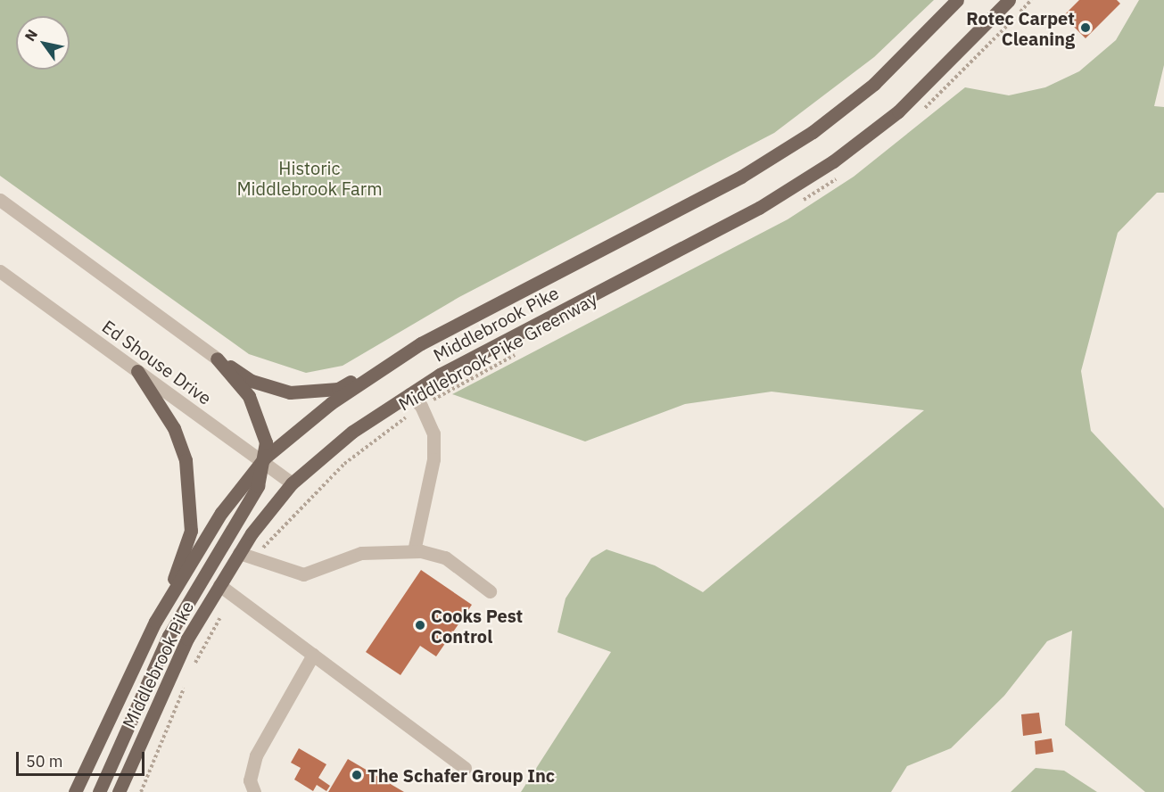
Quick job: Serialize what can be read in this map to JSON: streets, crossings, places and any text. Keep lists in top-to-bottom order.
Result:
{
  "streets": {
    "main road": ["Middlebrook Pike"],
    "street": ["Ed Shouse Drive"],
    "path": ["Middlebrook Pike Greenway"]
  },
  "crossings": [
    ["Middlebrook Pike", "Ed Shouse Drive"]
  ],
  "parks": ["Historic Middlebrook Farm"],
  "places": ["Rotec Carpet Cleaning", "Cooks Pest Control", "The Schafer Group Inc"],
  "scale_bar": "50 m",
  "north": "top left"
}
